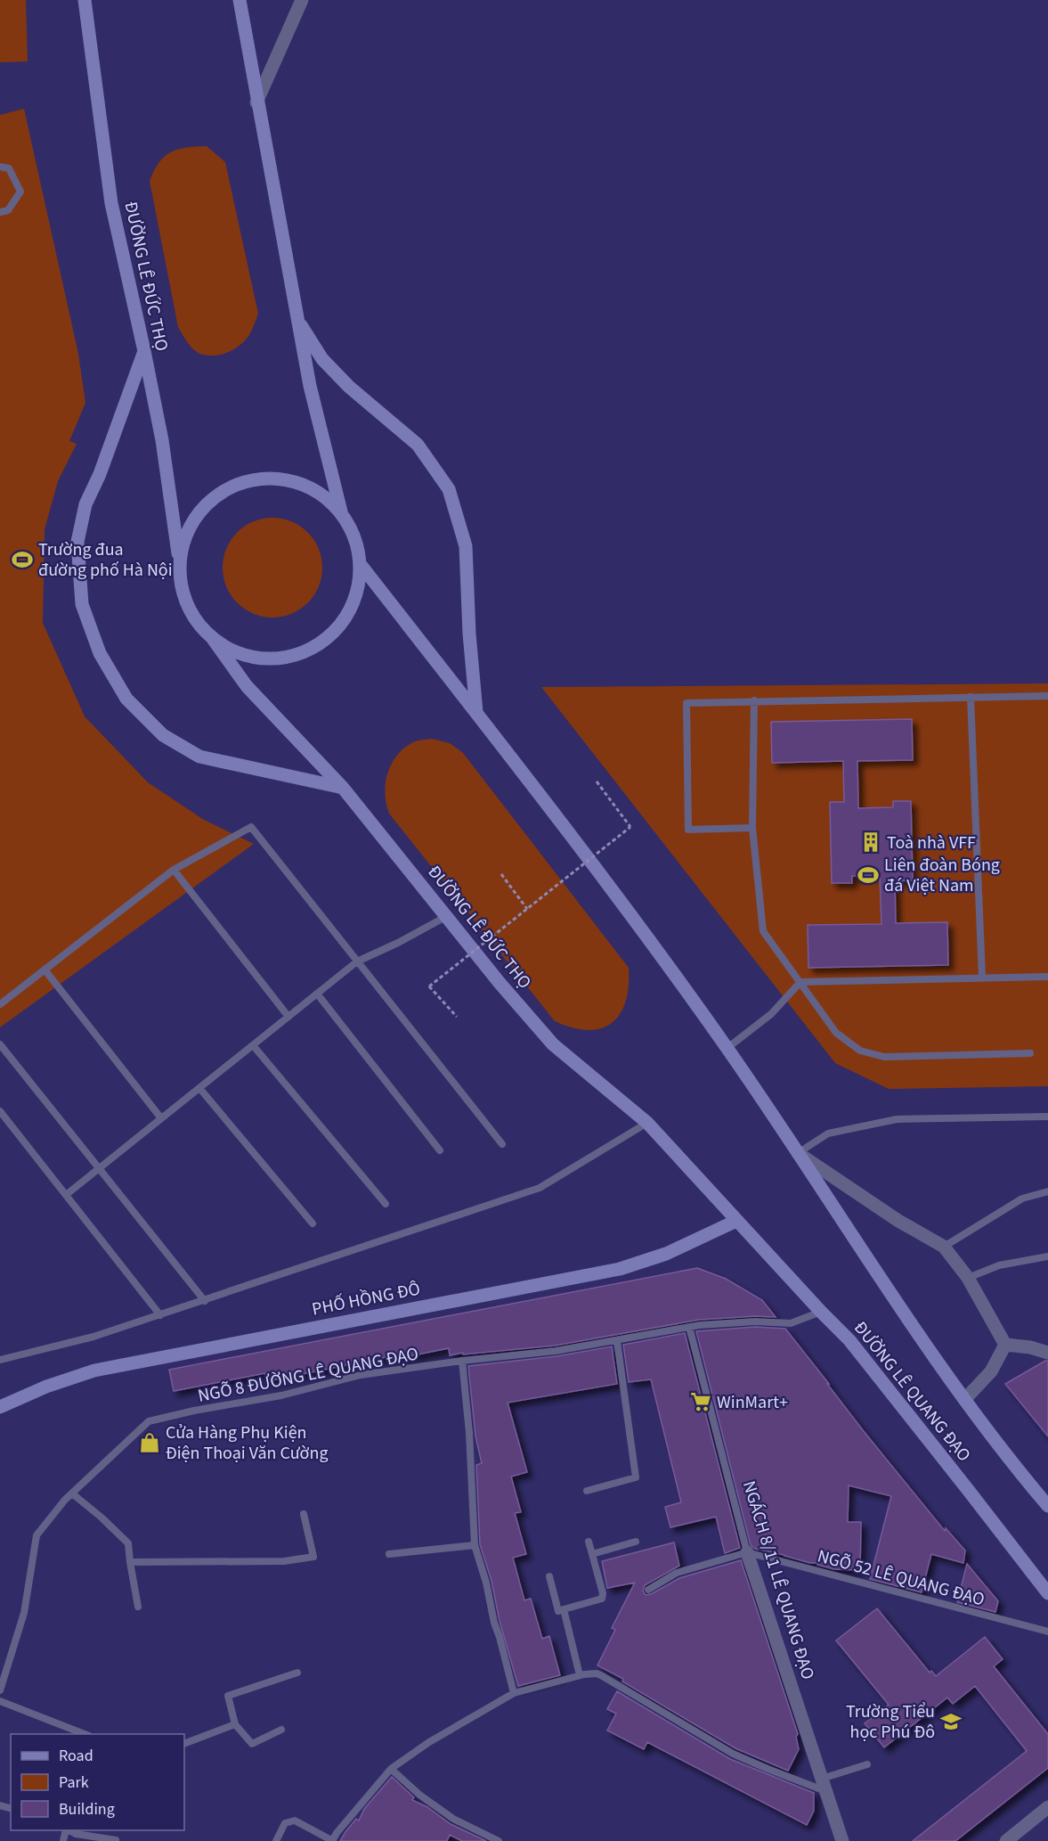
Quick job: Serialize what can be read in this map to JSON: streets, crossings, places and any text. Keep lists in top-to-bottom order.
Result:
{
  "streets": {
    "main road": ["ĐƯỜNG LÊ ĐỨC THỌ", "PHỐ HỒNG ĐÔ", "ĐƯỜNG LÊ QUANG ĐẠO"],
    "street": ["NGÁCH 8/11 LÊ QUANG ĐẠO"],
    "lane": ["NGÕ 8 ĐƯỜNG LÊ QUANG ĐẠO", "NGÕ 52 LÊ QUANG ĐẠO"]
  },
  "crossings": [
    ["ĐƯỜNG LÊ ĐỨC THỌ", "PHỐ HỒNG ĐÔ"],
    ["ĐƯỜNG LÊ ĐỨC THỌ", "ĐƯỜNG LÊ QUANG ĐẠO"],
    ["PHỐ HỒNG ĐÔ", "ĐƯỜNG LÊ QUANG ĐẠO"],
    ["NGÕ 8 ĐƯỜNG LÊ QUANG ĐẠO", "ĐƯỜNG LÊ QUANG ĐẠO"],
    ["NGÕ 8 ĐƯỜNG LÊ QUANG ĐẠO", "NGÁCH 8/11 LÊ QUANG ĐẠO"],
    ["NGÕ 52 LÊ QUANG ĐẠO", "NGÁCH 8/11 LÊ QUANG ĐẠO"]
  ],
  "places": {
    "sports": ["Trường đua đường phố Hà Nội", "Liên đoàn Bóng đá Việt Nam"],
    "building": ["Toà nhà VFF"],
    "supermarket": ["WinMart+"],
    "shop": ["Cửa Hàng Phụ Kiện Điện Thoại Văn Cường"],
    "school or university": ["Trường Tiểu học Phú Đô"]
  },
  "legend": ["Road", "Park", "Building"]
}
